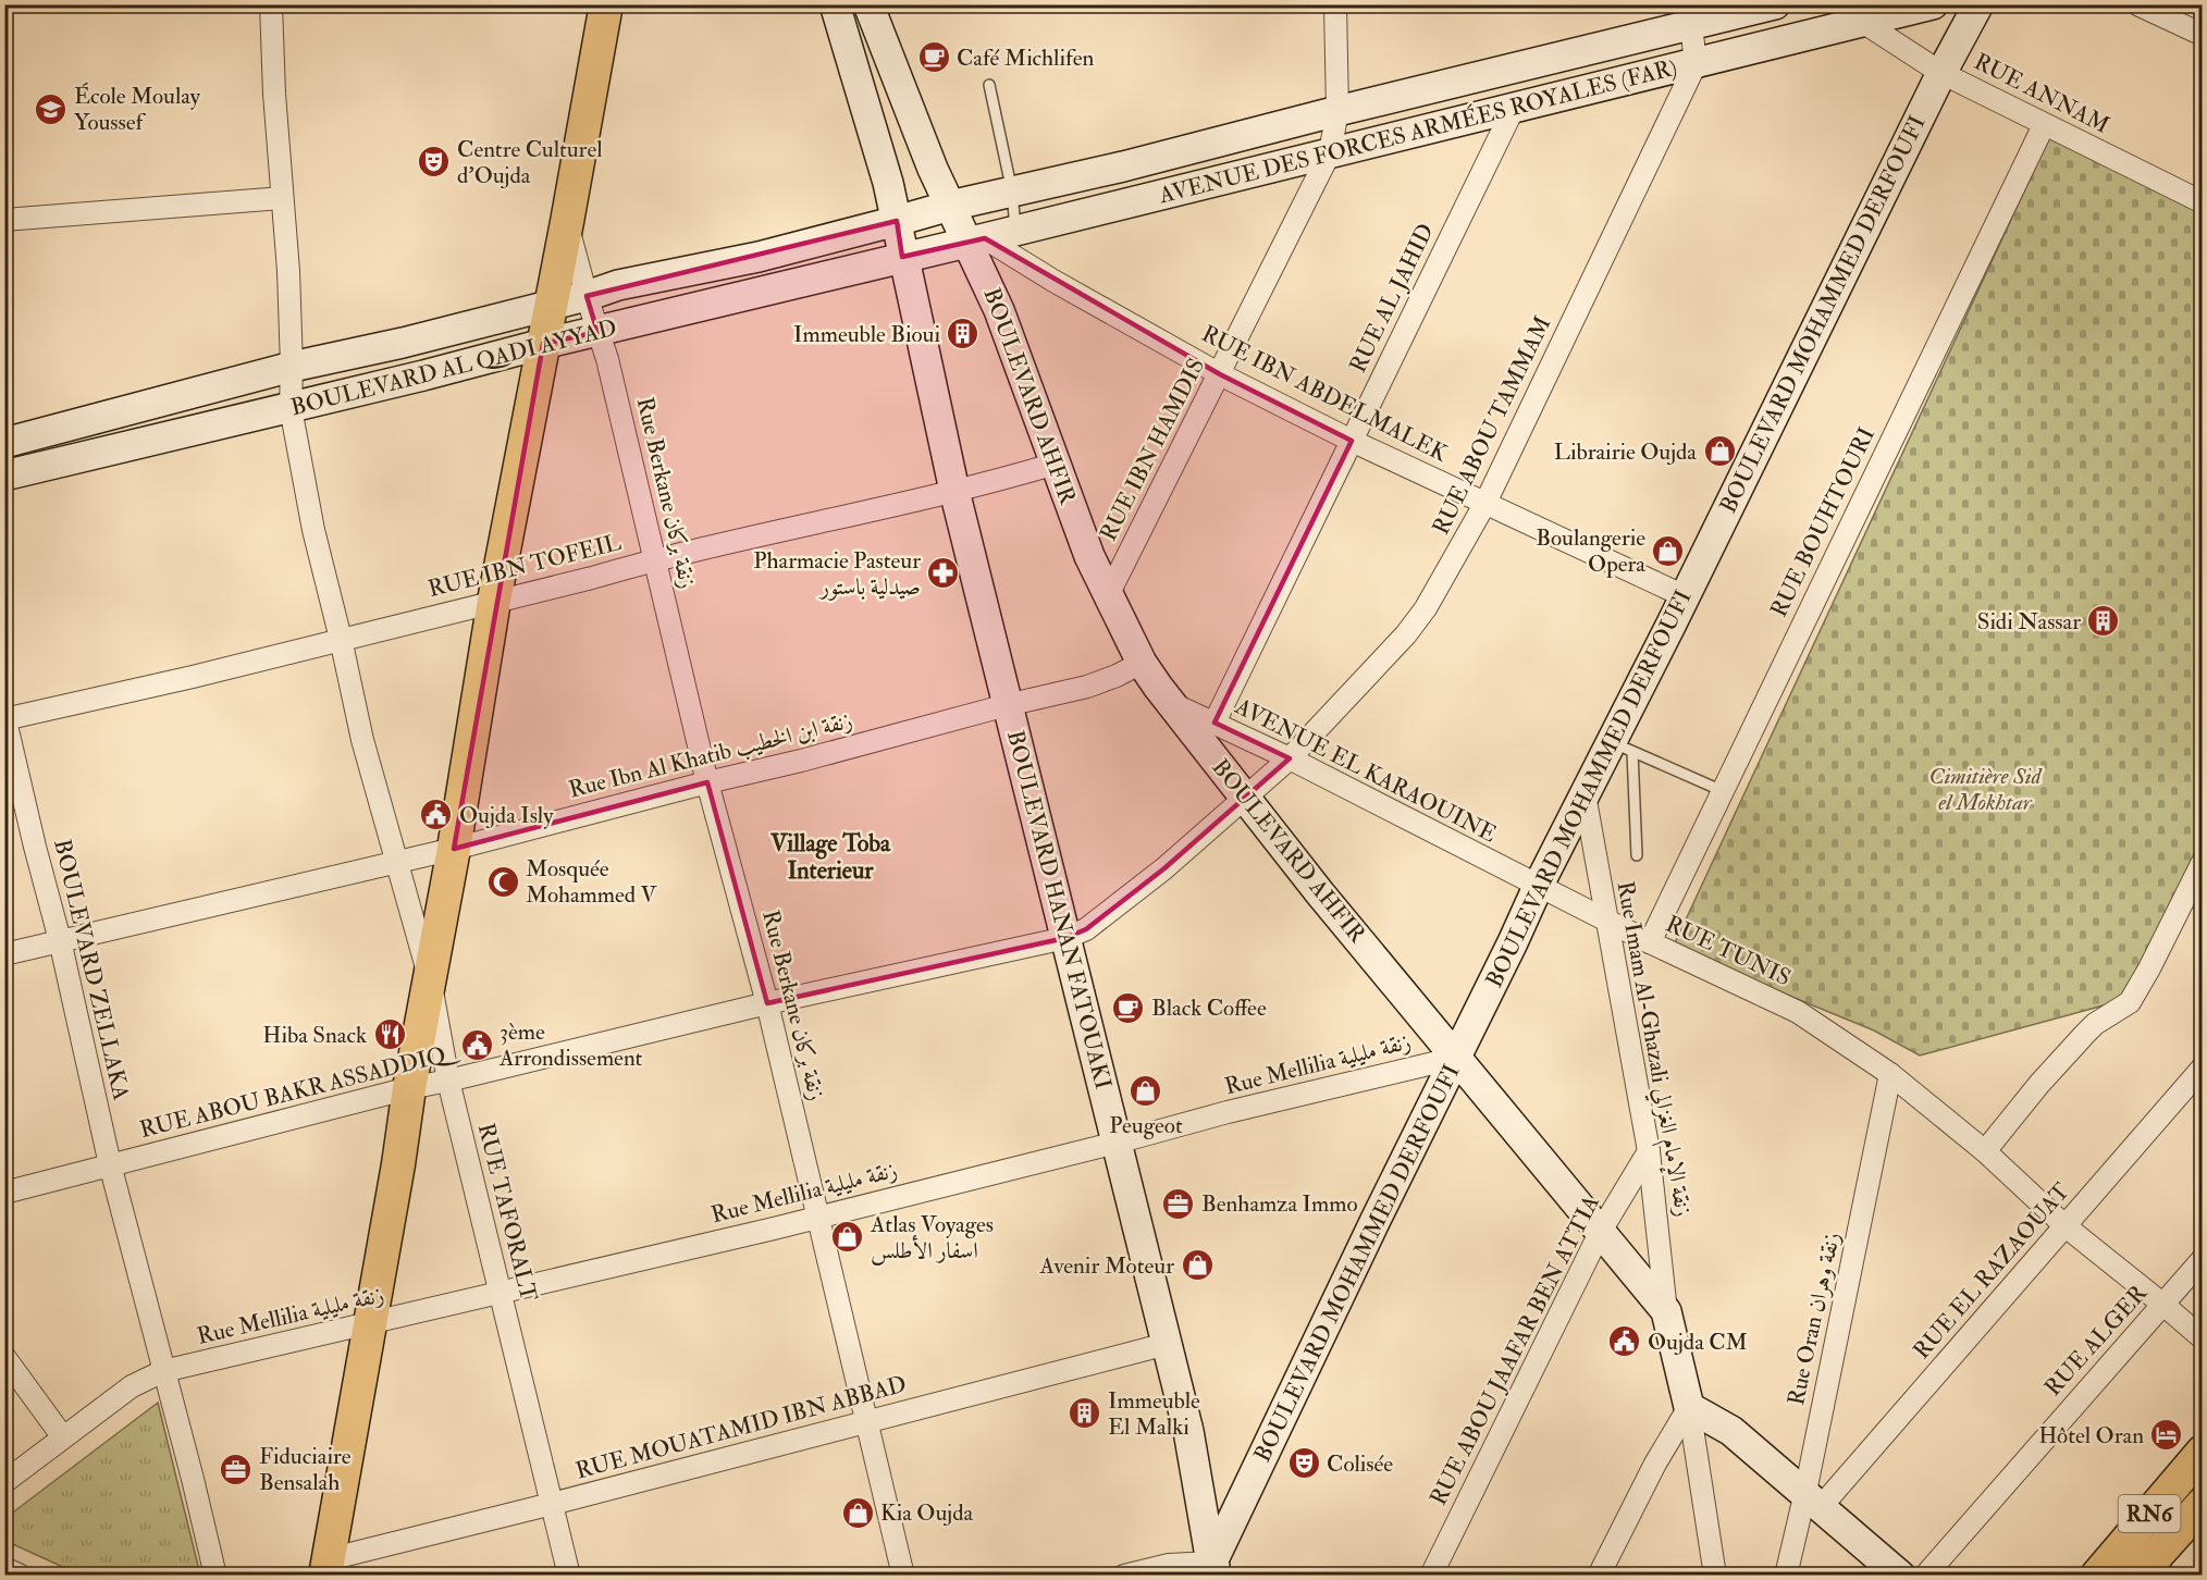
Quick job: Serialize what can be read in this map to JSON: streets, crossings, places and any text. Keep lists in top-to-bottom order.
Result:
{
  "streets": {
    "main road": ["RN6"],
    "street": [
      "RUE ANNAM",
      "AVENUE DES FORCES ARMÉES ROYALES (FAR)",
      "RUE AL JAHID",
      "BOULEVARD MOHAMMED DERFOUFI",
      "BOULEVARD AL QADI AYYAD",
      "RUE IBN ABDELMALEK",
      "BOULEVARD AHFIR",
      "RUE ABOU TAMMAM",
      "RUE IBN HAMDIS",
      "Rue Berkane زنقة بركان",
      "RUE BOUHTOURI",
      "RUE IBN TOFEIL",
      "Rue Ibn Al Khatib زنقة ابن الخطيب",
      "AVENUE EL KARAOUINE",
      "BOULEVARD HANAN FATOUAKI",
      "RUE TUNIS",
      "BOULEVARD ZELLAKA",
      "Rue Imam Al-Ghazali زنقة الإمام الغزالي",
      "Rue Mellilia زنقة مليلية",
      "RUE ABOU BAKR ASSADDIQ",
      "RUE TAFORALT",
      "RUE EL RAZAOUAT",
      "Rue Oran زنقة وهران",
      "RUE ALGER",
      "RUE ABOU JAAFAR BEN ATTIA",
      "RUE MOUATAMID IBN ABBAD"
    ]
  },
  "crossings": [
    ["RUE ANNAM", "AVENUE DES FORCES ARMÉES ROYALES (FAR)"],
    ["RUE ANNAM", "BOULEVARD MOHAMMED DERFOUFI"],
    ["RUE ANNAM", "RUE BOUHTOURI"],
    ["AVENUE DES FORCES ARMÉES ROYALES (FAR)", "RUE AL JAHID"],
    ["AVENUE DES FORCES ARMÉES ROYALES (FAR)", "BOULEVARD AL QADI AYYAD"],
    ["AVENUE DES FORCES ARMÉES ROYALES (FAR)", "RUE IBN ABDELMALEK"],
    ["AVENUE DES FORCES ARMÉES ROYALES (FAR)", "BOULEVARD AHFIR"],
    ["AVENUE DES FORCES ARMÉES ROYALES (FAR)", "RUE ABOU TAMMAM"],
    ["AVENUE DES FORCES ARMÉES ROYALES (FAR)", "RUE IBN HAMDIS"],
    ["AVENUE DES FORCES ARMÉES ROYALES (FAR)", "BOULEVARD HANAN FATOUAKI"],
    ["RUE AL JAHID", "RUE IBN ABDELMALEK"],
    ["RUE AL JAHID", "AVENUE EL KARAOUINE"],
    ["BOULEVARD MOHAMMED DERFOUFI", "RUE IBN ABDELMALEK"],
    ["BOULEVARD MOHAMMED DERFOUFI", "BOULEVARD AHFIR"],
    ["BOULEVARD MOHAMMED DERFOUFI", "AVENUE EL KARAOUINE"],
    ["BOULEVARD MOHAMMED DERFOUFI", "BOULEVARD HANAN FATOUAKI"],
    ["BOULEVARD MOHAMMED DERFOUFI", "RUE TUNIS"],
    ["BOULEVARD MOHAMMED DERFOUFI", "Rue Imam Al-Ghazali زنقة الإمام الغزالي"],
    ["BOULEVARD MOHAMMED DERFOUFI", "Rue Mellilia زنقة مليلية"],
    ["BOULEVARD AL QADI AYYAD", "Rue Berkane زنقة بركان"],
    ["BOULEVARD AL QADI AYYAD", "BOULEVARD HANAN FATOUAKI"],
    ["BOULEVARD AL QADI AYYAD", "RUE TAFORALT"],
    ["RUE IBN ABDELMALEK", "BOULEVARD AHFIR"],
    ["RUE IBN ABDELMALEK", "RUE ABOU TAMMAM"],
    ["RUE IBN ABDELMALEK", "RUE IBN HAMDIS"],
    ["BOULEVARD AHFIR", "RUE ABOU TAMMAM"],
    ["BOULEVARD AHFIR", "RUE IBN HAMDIS"],
    ["BOULEVARD AHFIR", "RUE IBN TOFEIL"],
    ["BOULEVARD AHFIR", "Rue Ibn Al Khatib زنقة ابن الخطيب"],
    ["BOULEVARD AHFIR", "AVENUE EL KARAOUINE"],
    ["BOULEVARD AHFIR", "Rue Imam Al-Ghazali زنقة الإمام الغزالي"],
    ["BOULEVARD AHFIR", "Rue Mellilia زنقة مليلية"],
    ["BOULEVARD AHFIR", "RUE ABOU BAKR ASSADDIQ"],
    ["BOULEVARD AHFIR", "RUE ABOU JAAFAR BEN ATTIA"],
    ["RUE ABOU TAMMAM", "AVENUE EL KARAOUINE"],
    ["RUE ABOU TAMMAM", "RUE ABOU BAKR ASSADDIQ"],
    ["Rue Berkane زنقة بركان", "RUE IBN TOFEIL"],
    ["Rue Berkane زنقة بركان", "Rue Ibn Al Khatib زنقة ابن الخطيب"],
    ["Rue Berkane زنقة بركان", "Rue Mellilia زنقة مليلية"],
    ["Rue Berkane زنقة بركان", "RUE ABOU BAKR ASSADDIQ"],
    ["Rue Berkane زنقة بركان", "RUE MOUATAMID IBN ABBAD"],
    ["RUE BOUHTOURI", "RUE TUNIS"],
    ["RUE IBN TOFEIL", "BOULEVARD HANAN FATOUAKI"],
    ["RUE IBN TOFEIL", "BOULEVARD ZELLAKA"],
    ["RUE IBN TOFEIL", "RUE TAFORALT"],
    ["Rue Ibn Al Khatib زنقة ابن الخطيب", "BOULEVARD HANAN FATOUAKI"],
    ["Rue Ibn Al Khatib زنقة ابن الخطيب", "BOULEVARD ZELLAKA"],
    ["Rue Ibn Al Khatib زنقة ابن الخطيب", "RUE TAFORALT"],
    ["AVENUE EL KARAOUINE", "RUE TUNIS"],
    ["BOULEVARD HANAN FATOUAKI", "Rue Mellilia زنقة مليلية"],
    ["BOULEVARD HANAN FATOUAKI", "RUE ABOU BAKR ASSADDIQ"],
    ["BOULEVARD HANAN FATOUAKI", "RUE MOUATAMID IBN ABBAD"],
    ["RUE TUNIS", "Rue Imam Al-Ghazali زنقة الإمام الغزالي"],
    ["RUE TUNIS", "RUE EL RAZAOUAT"],
    ["RUE TUNIS", "Rue Oran زنقة وهران"],
    ["RUE TUNIS", "RUE ALGER"],
    ["BOULEVARD ZELLAKA", "Rue Mellilia زنقة مليلية"],
    ["BOULEVARD ZELLAKA", "RUE ABOU BAKR ASSADDIQ"],
    ["Rue Imam Al-Ghazali زنقة الإمام الغزالي", "RUE ABOU JAAFAR BEN ATTIA"],
    ["Rue Mellilia زنقة مليلية", "RUE TAFORALT"],
    ["RUE ABOU BAKR ASSADDIQ", "RUE TAFORALT"],
    ["RUE TAFORALT", "RUE MOUATAMID IBN ABBAD"],
    ["RUE EL RAZAOUAT", "Rue Oran زنقة وهران"]
  ],
  "districts": ["Village Toba Interieur"],
  "parks": ["Cimitière Sid el Mokhtar"],
  "places": {
    "cafe": ["Café Michlifen", "Black Coffee"],
    "school or university": ["École Moulay Youssef"],
    "theatre": ["Centre Culturel d'Oujda", "Colisée"],
    "building": ["Immeuble Bioui", "Sidi Nassar", "Immeuble El Malki"],
    "shop": [
      "Librairie Oujda",
      "Boulangerie Opera",
      "Peugeot",
      "Atlas Voyages اسفار الأطلس",
      "Avenir Moteur",
      "Kia Oujda"
    ],
    "pharmacy": ["Pharmacie Pasteur صيدلية باستور"],
    "public building": ["Oujda Isly", "3ème Arrondissement", "Oujda CM"],
    "mosque": ["Mosquée Mohammed V"],
    "restaurant": ["Hiba Snack"],
    "office": ["Benhamza Immo", "Fiduciaire Bensalah"],
    "hotel": ["Hôtel Oran"]
  }
}
